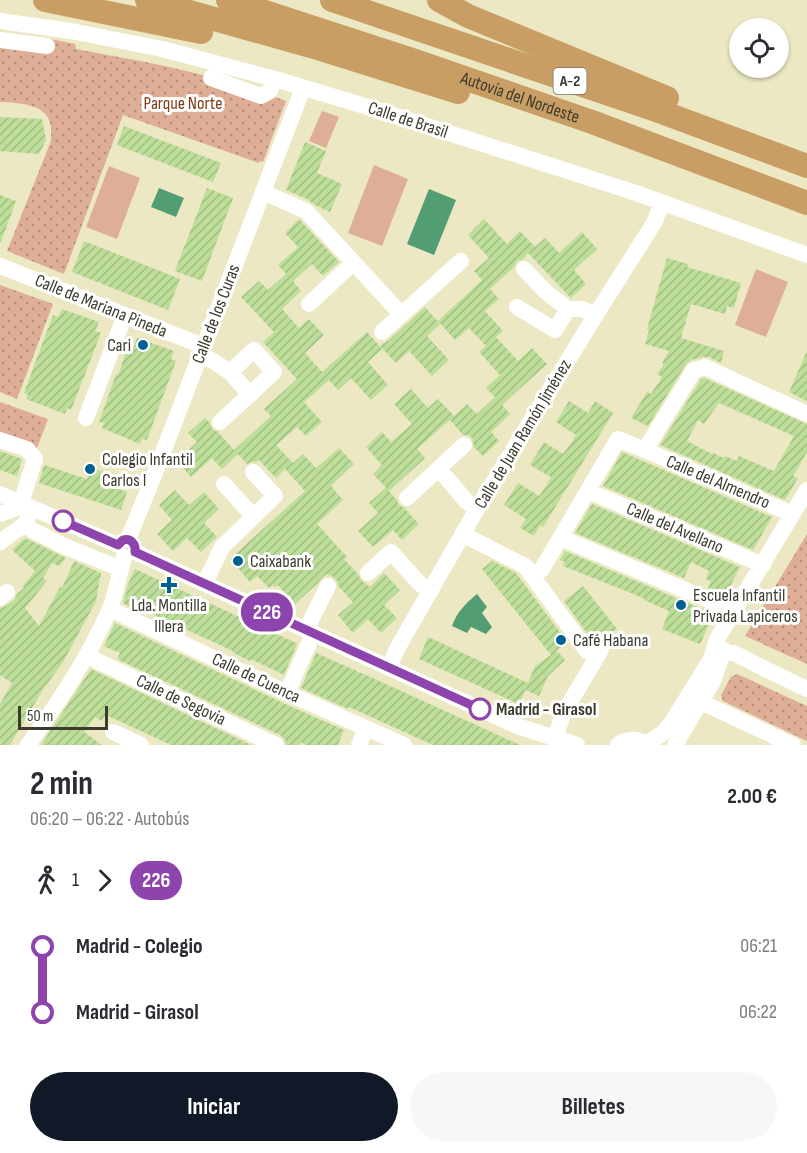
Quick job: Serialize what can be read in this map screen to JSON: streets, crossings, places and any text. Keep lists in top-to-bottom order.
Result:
{
  "streets": {
    "highway": ["A-2", "Autovía del Nordeste"],
    "street": [
      "Calle de Brasil",
      "Calle de Mariana Pineda",
      "Calle de los Curas",
      "Calle de Juan Ramón Jiménez",
      "Calle del Almendro",
      "Calle del Avellano",
      "Calle de Cuenca",
      "Calle de Segovia"
    ]
  },
  "crossings": [
    ["Calle de Brasil", "Calle de los Curas"],
    ["Calle de Brasil", "Calle de Juan Ramón Jiménez"],
    ["Calle de Mariana Pineda", "Calle de los Curas"],
    ["Calle de los Curas", "Calle de Cuenca"],
    ["Calle de los Curas", "Calle de Segovia"],
    ["Calle del Almendro", "Calle del Avellano"]
  ],
  "parks": ["Parque Norte"],
  "places": {
    "other": [
      "Cari",
      "Colegio Infantil Carlos I",
      "Caixabank",
      "Escuela Infantil Privada Lapiceros",
      "Café Habana",
      "Madrid - Girasol"
    ],
    "health": ["Lda. Montilla Illera"]
  },
  "lines": ["bus line 226"],
  "scale_bar": "50 m",
  "page": {
    "on_map": "226",
    "scale": "50 m",
    "heading": ["2 min", "06:20 – 06:22 · Autobús", "2.00 €"],
    "legs": ["1", "226"],
    "list": [
      {
        "name": "Madrid - Colegio",
        "value": "06:21"
      },
      {
        "name": "Madrid - Girasol",
        "value": "06:22"
      }
    ],
    "buttons": ["Iniciar", "Billetes"]
  }
}
